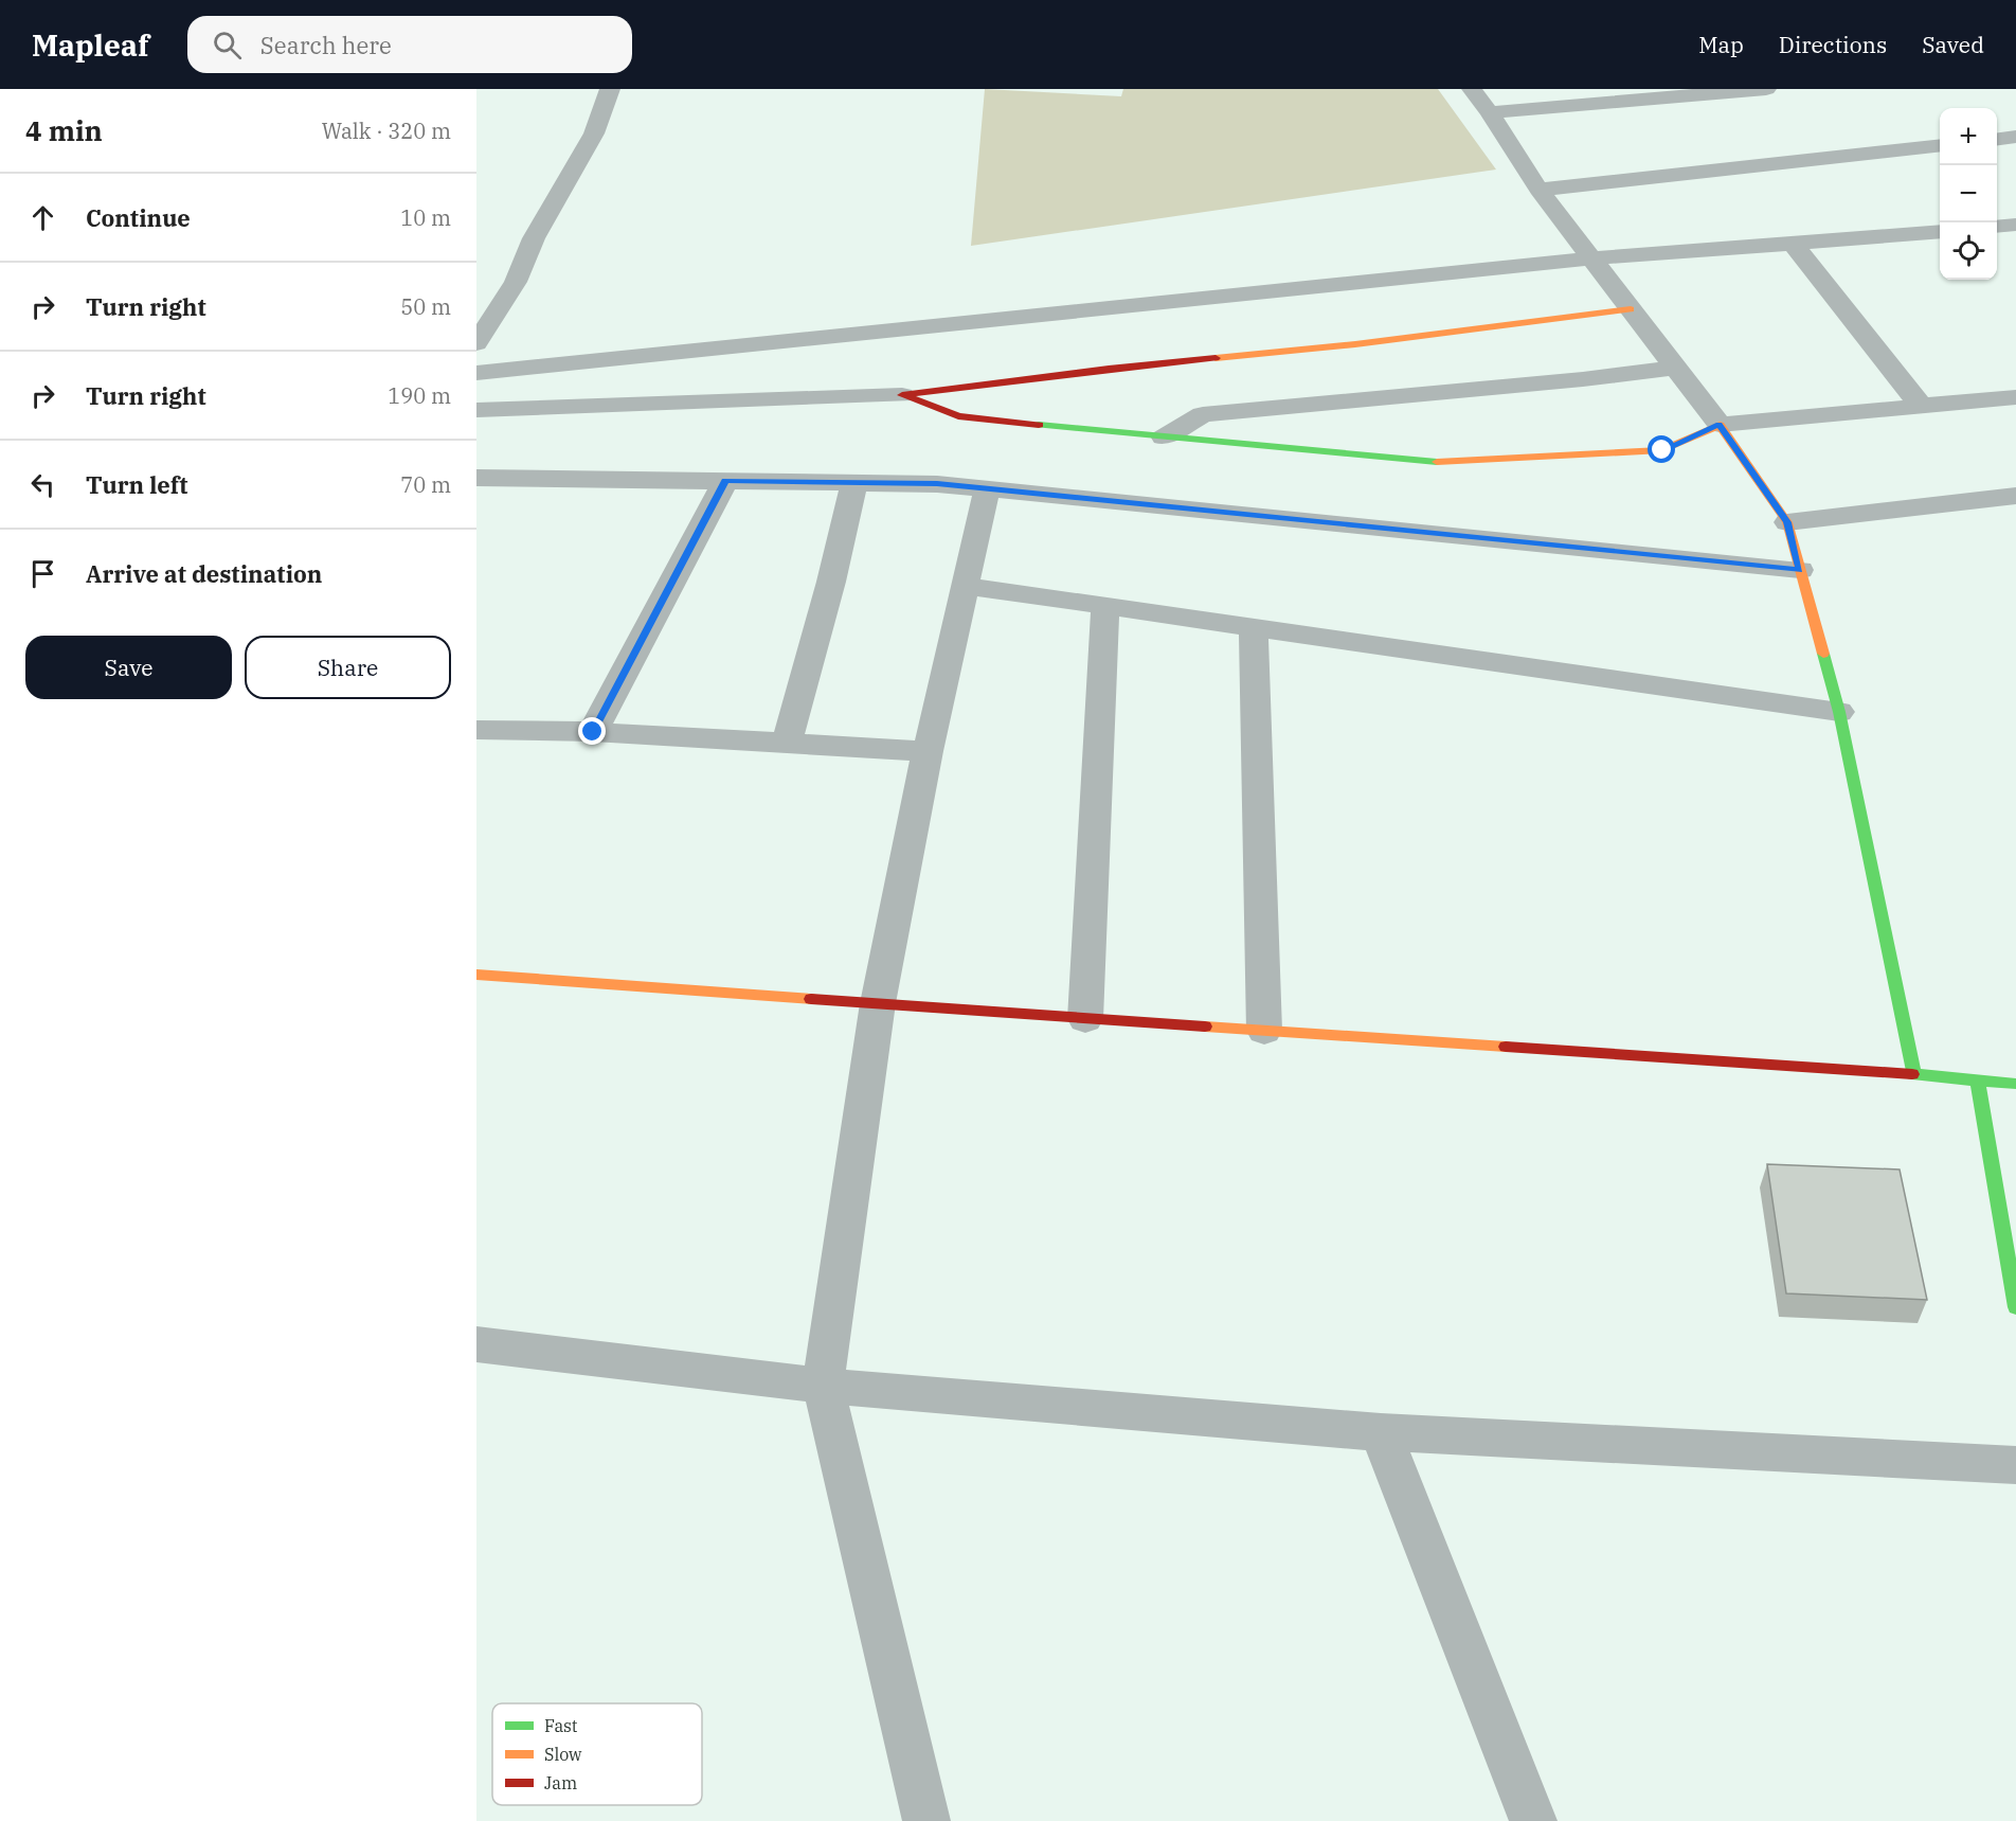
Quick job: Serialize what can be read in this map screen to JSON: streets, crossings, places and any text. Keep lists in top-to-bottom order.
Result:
{
  "legend": ["Fast", "Slow", "Jam"],
  "page": {
    "header": "Mapleaf",
    "search": "Search here",
    "nav": ["Map", "Directions", "Saved"],
    "heading": ["4 min", "Walk · 320 m"],
    "map_buttons": ["+", "−"],
    "list": [
      ["Continue", "10 m"],
      ["Turn right", "50 m"],
      ["Turn right", "190 m"],
      ["Turn left", "70 m"],
      "Arrive at destination"
    ],
    "buttons": ["Save", "Share"]
  }
}
